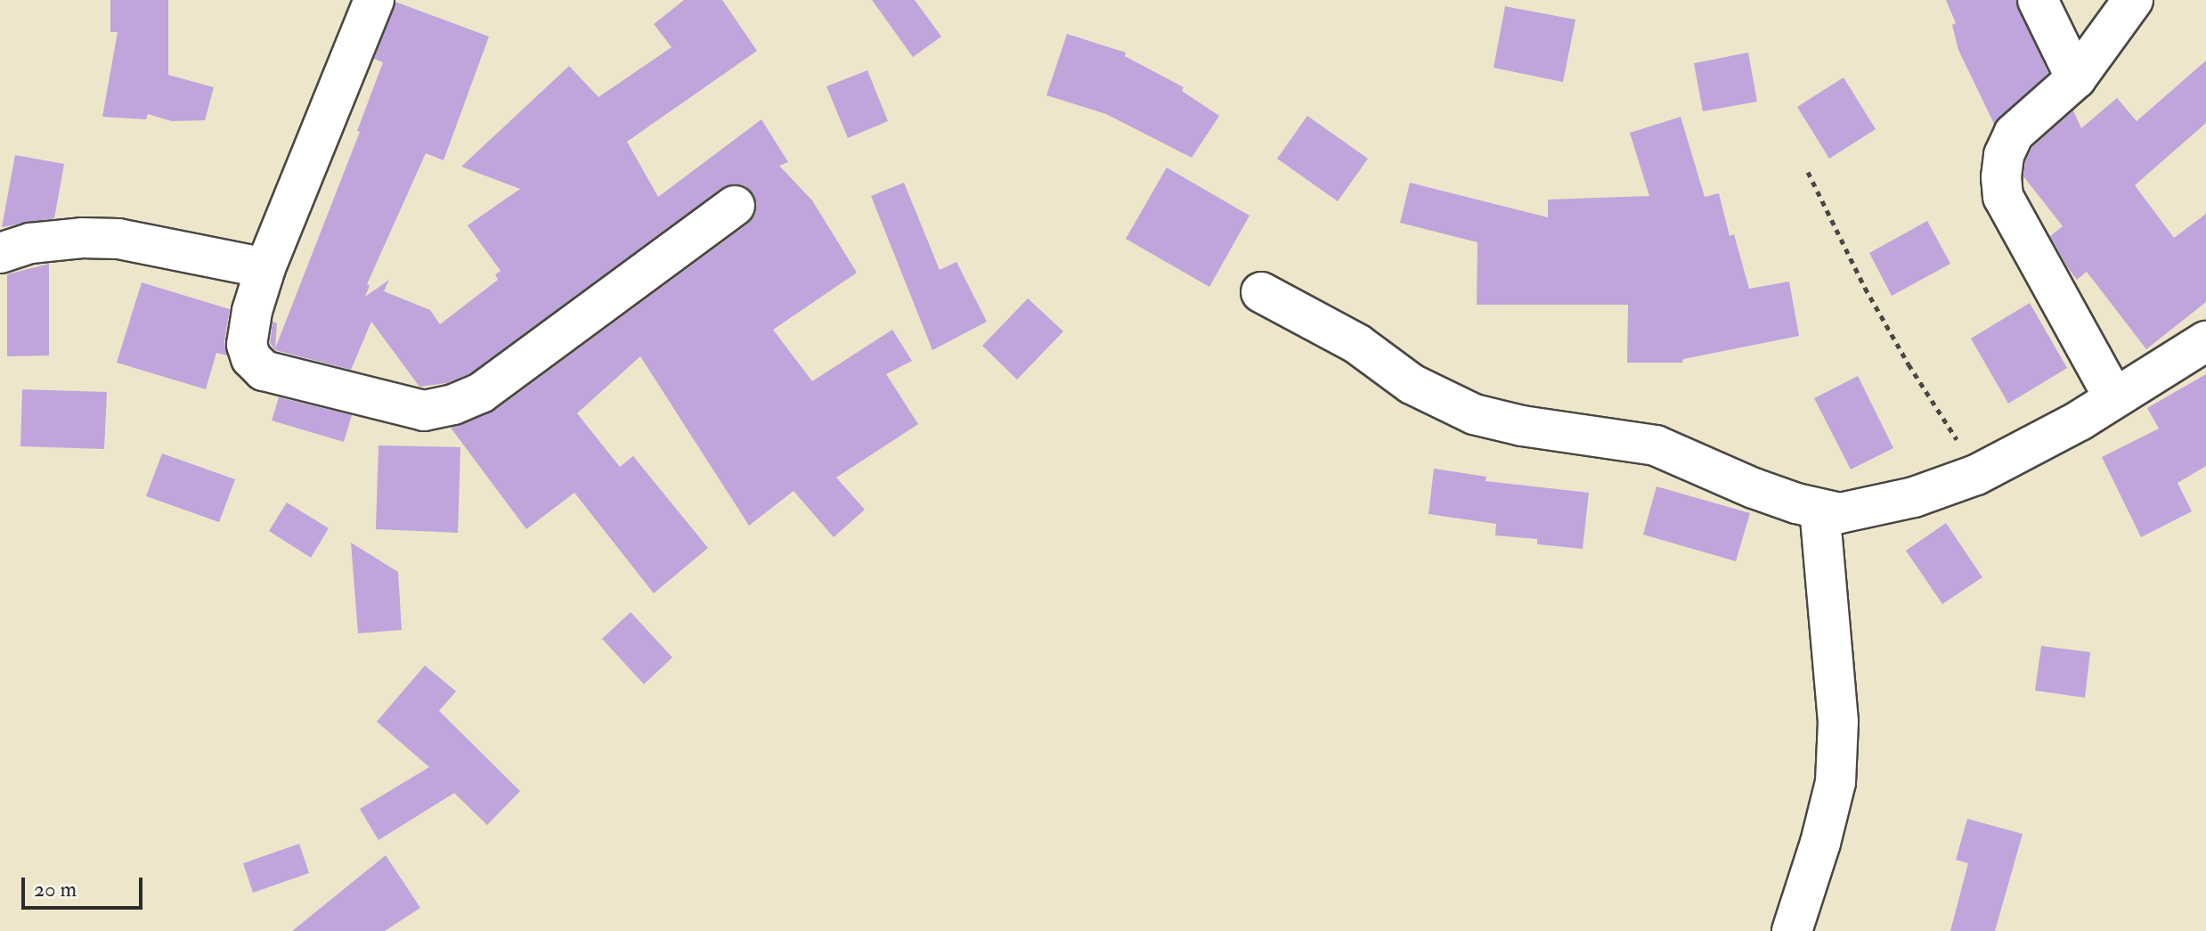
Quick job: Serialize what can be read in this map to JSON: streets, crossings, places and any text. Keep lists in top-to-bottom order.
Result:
{
  "scale_bar": "20 m"
}
